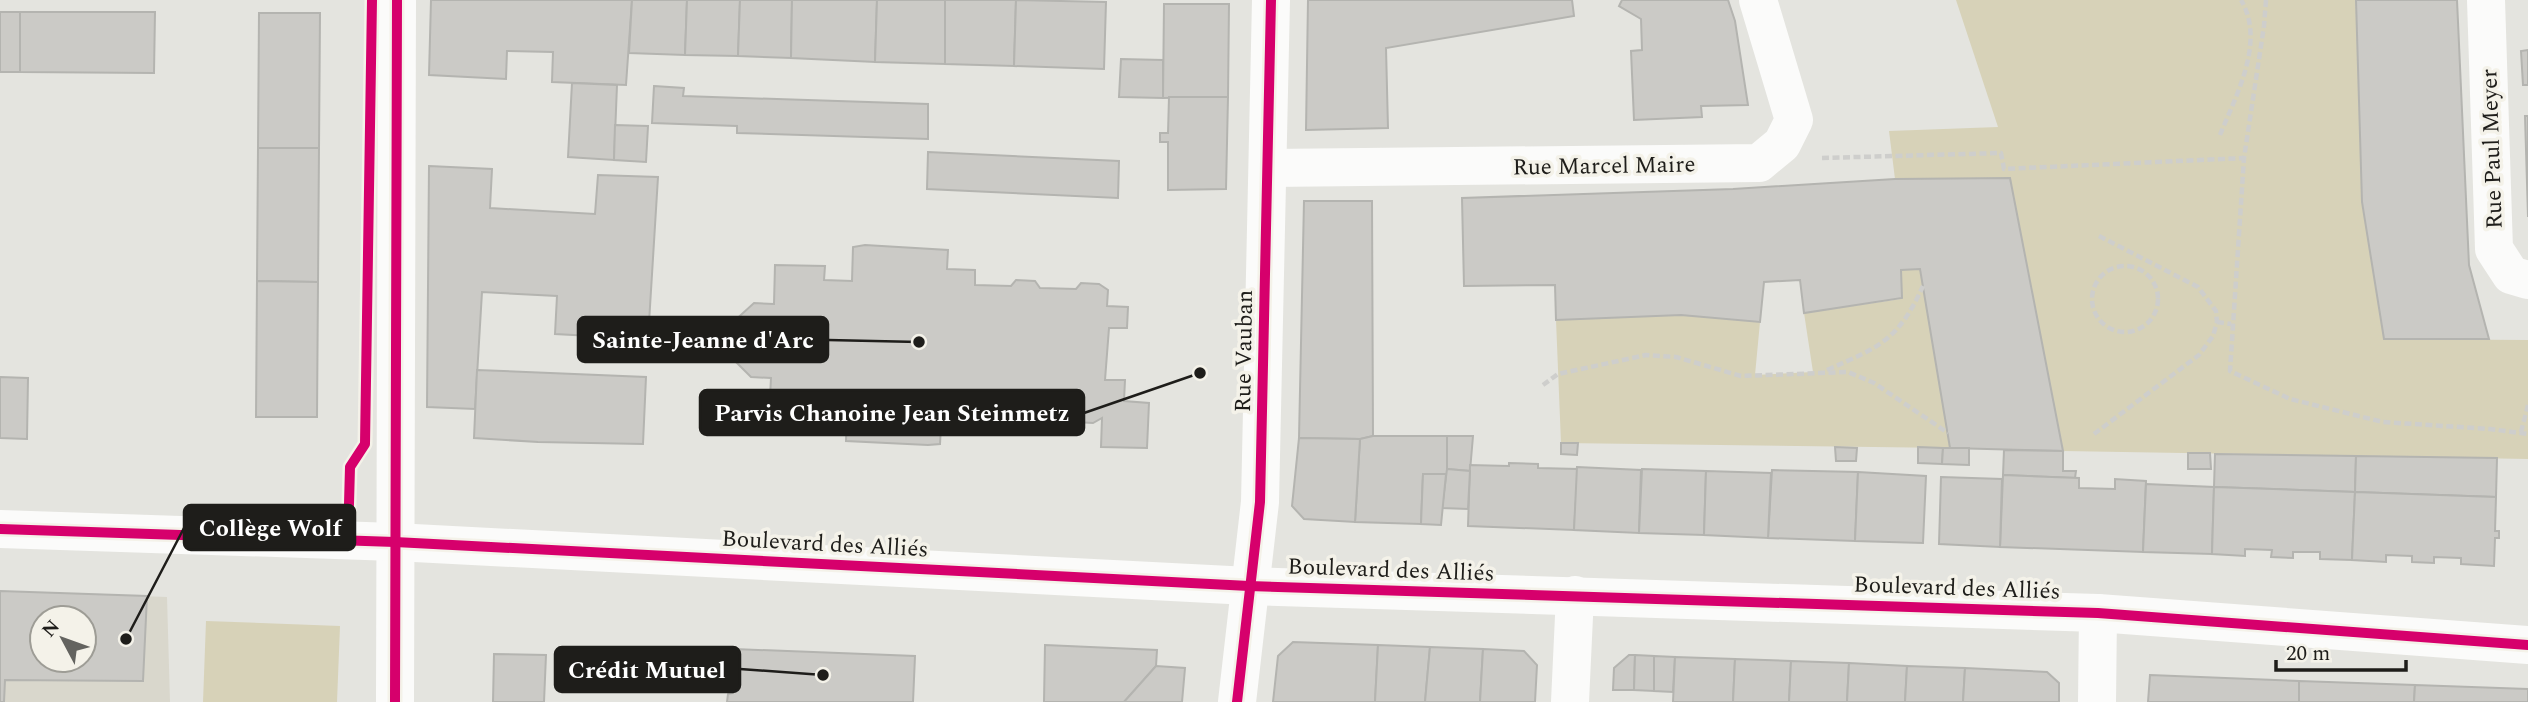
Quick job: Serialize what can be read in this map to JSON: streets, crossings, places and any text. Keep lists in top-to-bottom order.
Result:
{
  "streets": {
    "main road": [
      "Rue Paul Meyer",
      "Rue Marcel Maire",
      "Rue Vauban",
      "Boulevard des Alliés"
    ]
  },
  "crossings": [
    ["Rue Marcel Maire", "Rue Vauban"],
    ["Rue Vauban", "Boulevard des Alliés"]
  ],
  "places": [
    "Sainte-Jeanne d'Arc",
    "Parvis Chanoine Jean Steinmetz",
    "Collège Wolf",
    "Crédit Mutuel"
  ],
  "scale_bar": "20 m",
  "north": "top left"
}
